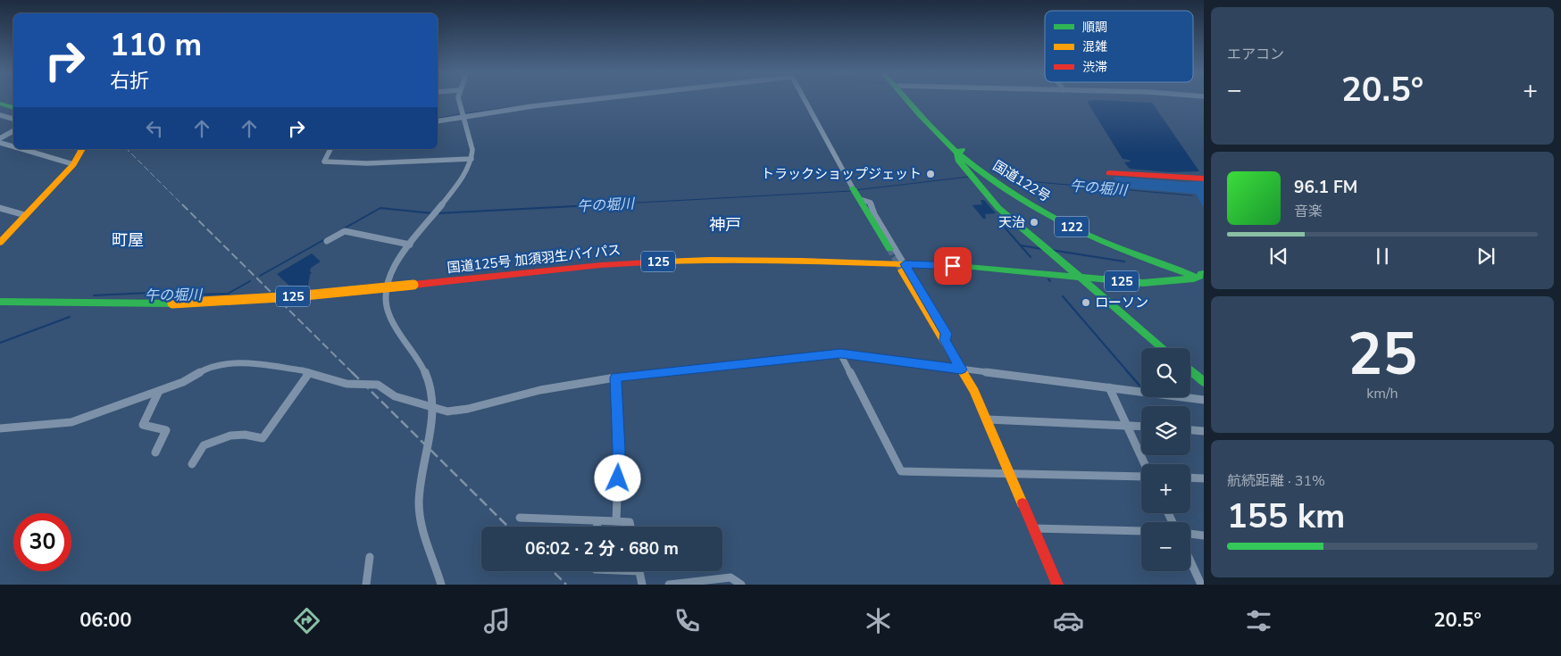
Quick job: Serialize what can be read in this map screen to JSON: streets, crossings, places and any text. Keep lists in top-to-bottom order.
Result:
{
  "streets": {
    "main road": [
      "国道122号",
      "122",
      "国道125号 加須羽生バイパス",
      "125"
    ]
  },
  "crossings": [
    ["国道122号", "国道125号 加須羽生バイパス"]
  ],
  "districts": ["神戸", "町屋"],
  "water": ["午の堀川"],
  "places": ["トラックショップジェット", "天治", "ローソン"],
  "legend": ["順調", "混雑", "渋滞"],
  "page": {
    "tile": [
      "エアコン",
      ["25", "km/h"],
      ["航続距離 · 31%", "155 km"]
    ],
    "turn": ["110 m", "右折"],
    "heat": ["−", "20.5°", "+"],
    "song": ["96.1 FM", "音楽"],
    "map_buttons": ["+", "−"],
    "limit": "30",
    "trip": "06:02 · 2 分 · 680 m",
    "tabs": ["06:00", "20.5°"]
  }
}
